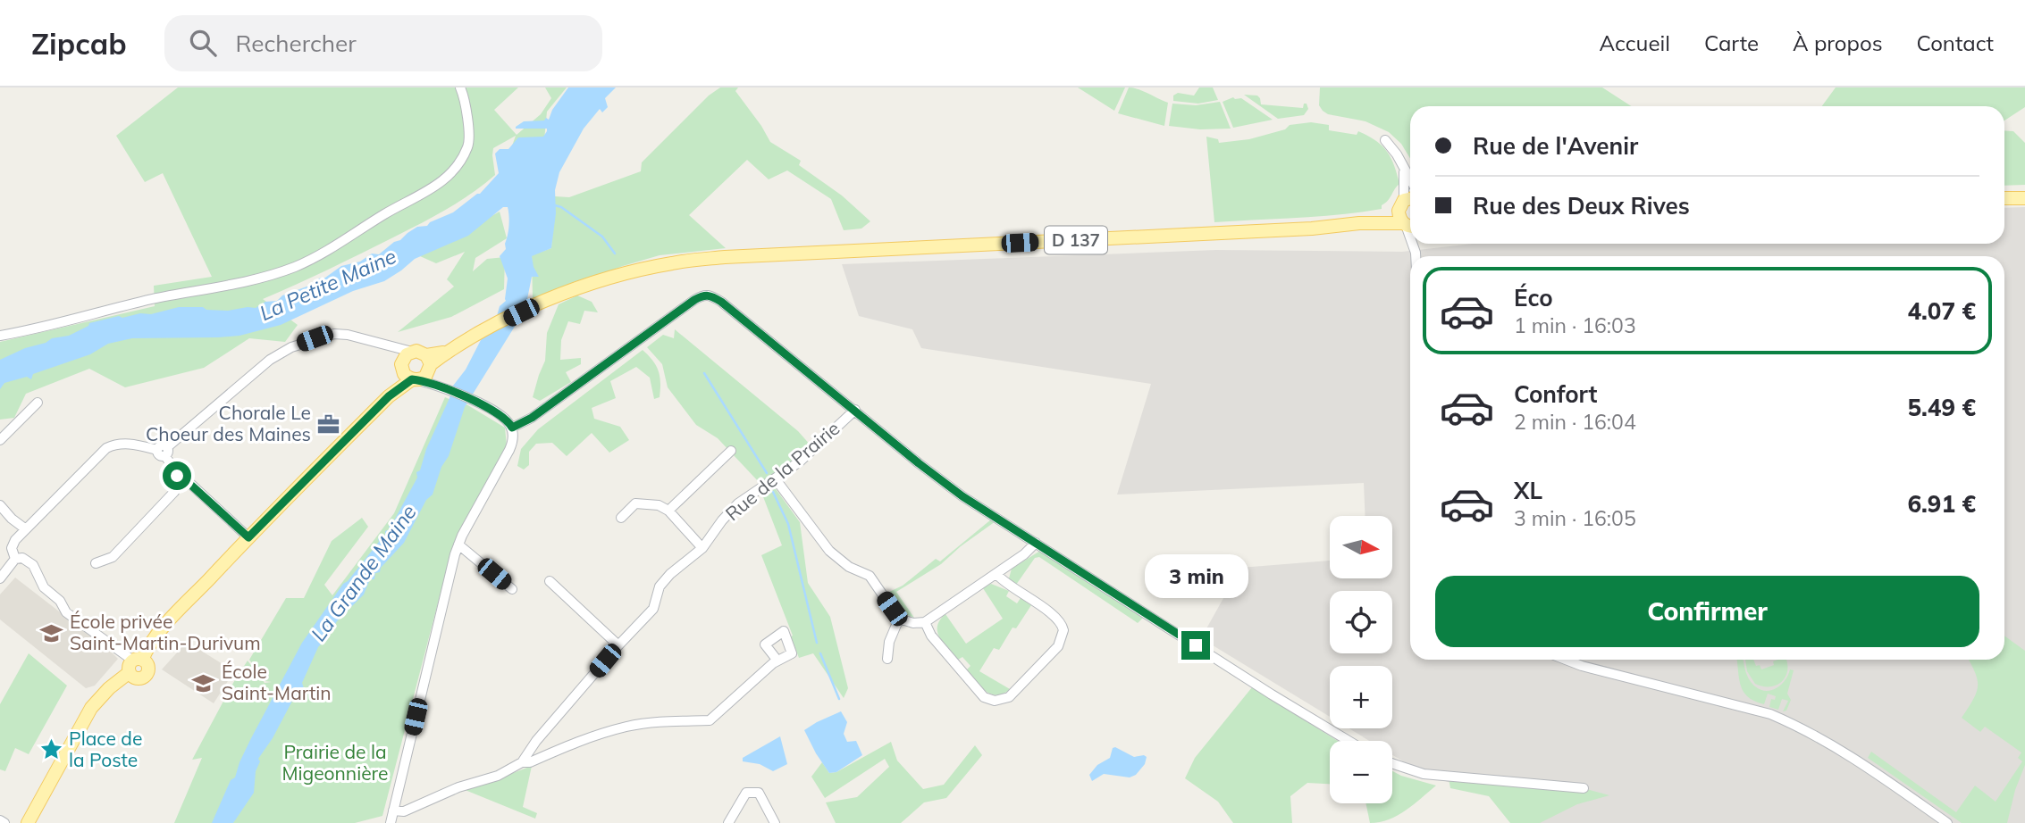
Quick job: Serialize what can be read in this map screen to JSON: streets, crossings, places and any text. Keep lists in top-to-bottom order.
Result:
{
  "streets": {
    "main road": ["D 137"],
    "street": ["Rue de la Prairie"]
  },
  "water": ["La Petite Maine", "La Grande Maine"],
  "parks": ["Prairie de la Migeonnière"],
  "places": {
    "office": ["Chorale Le Choeur des Maines"],
    "school or university": ["École privée Saint-Martin-Durivum", "École Saint-Martin"],
    "place": ["Place de la Poste"]
  },
  "north": "right",
  "page": {
    "header": "Zipcab",
    "search": "Rechercher",
    "nav": [
      "Accueil",
      "Carte",
      "À propos",
      "Contact"
    ],
    "banner": ["Rue de l'Avenir", "Rue des Deux Rives"],
    "list": [
      {
        "name": "Éco",
        "note": "1 min · 16:03",
        "value": "4.07 €"
      },
      {
        "name": "Confort",
        "note": "2 min · 16:04",
        "value": "5.49 €"
      },
      {
        "name": "XL",
        "note": "3 min · 16:05",
        "value": "6.91 €"
      }
    ],
    "map_buttons": ["+", "−"],
    "bubble": "3 min",
    "buttons": "Confirmer"
  }
}
